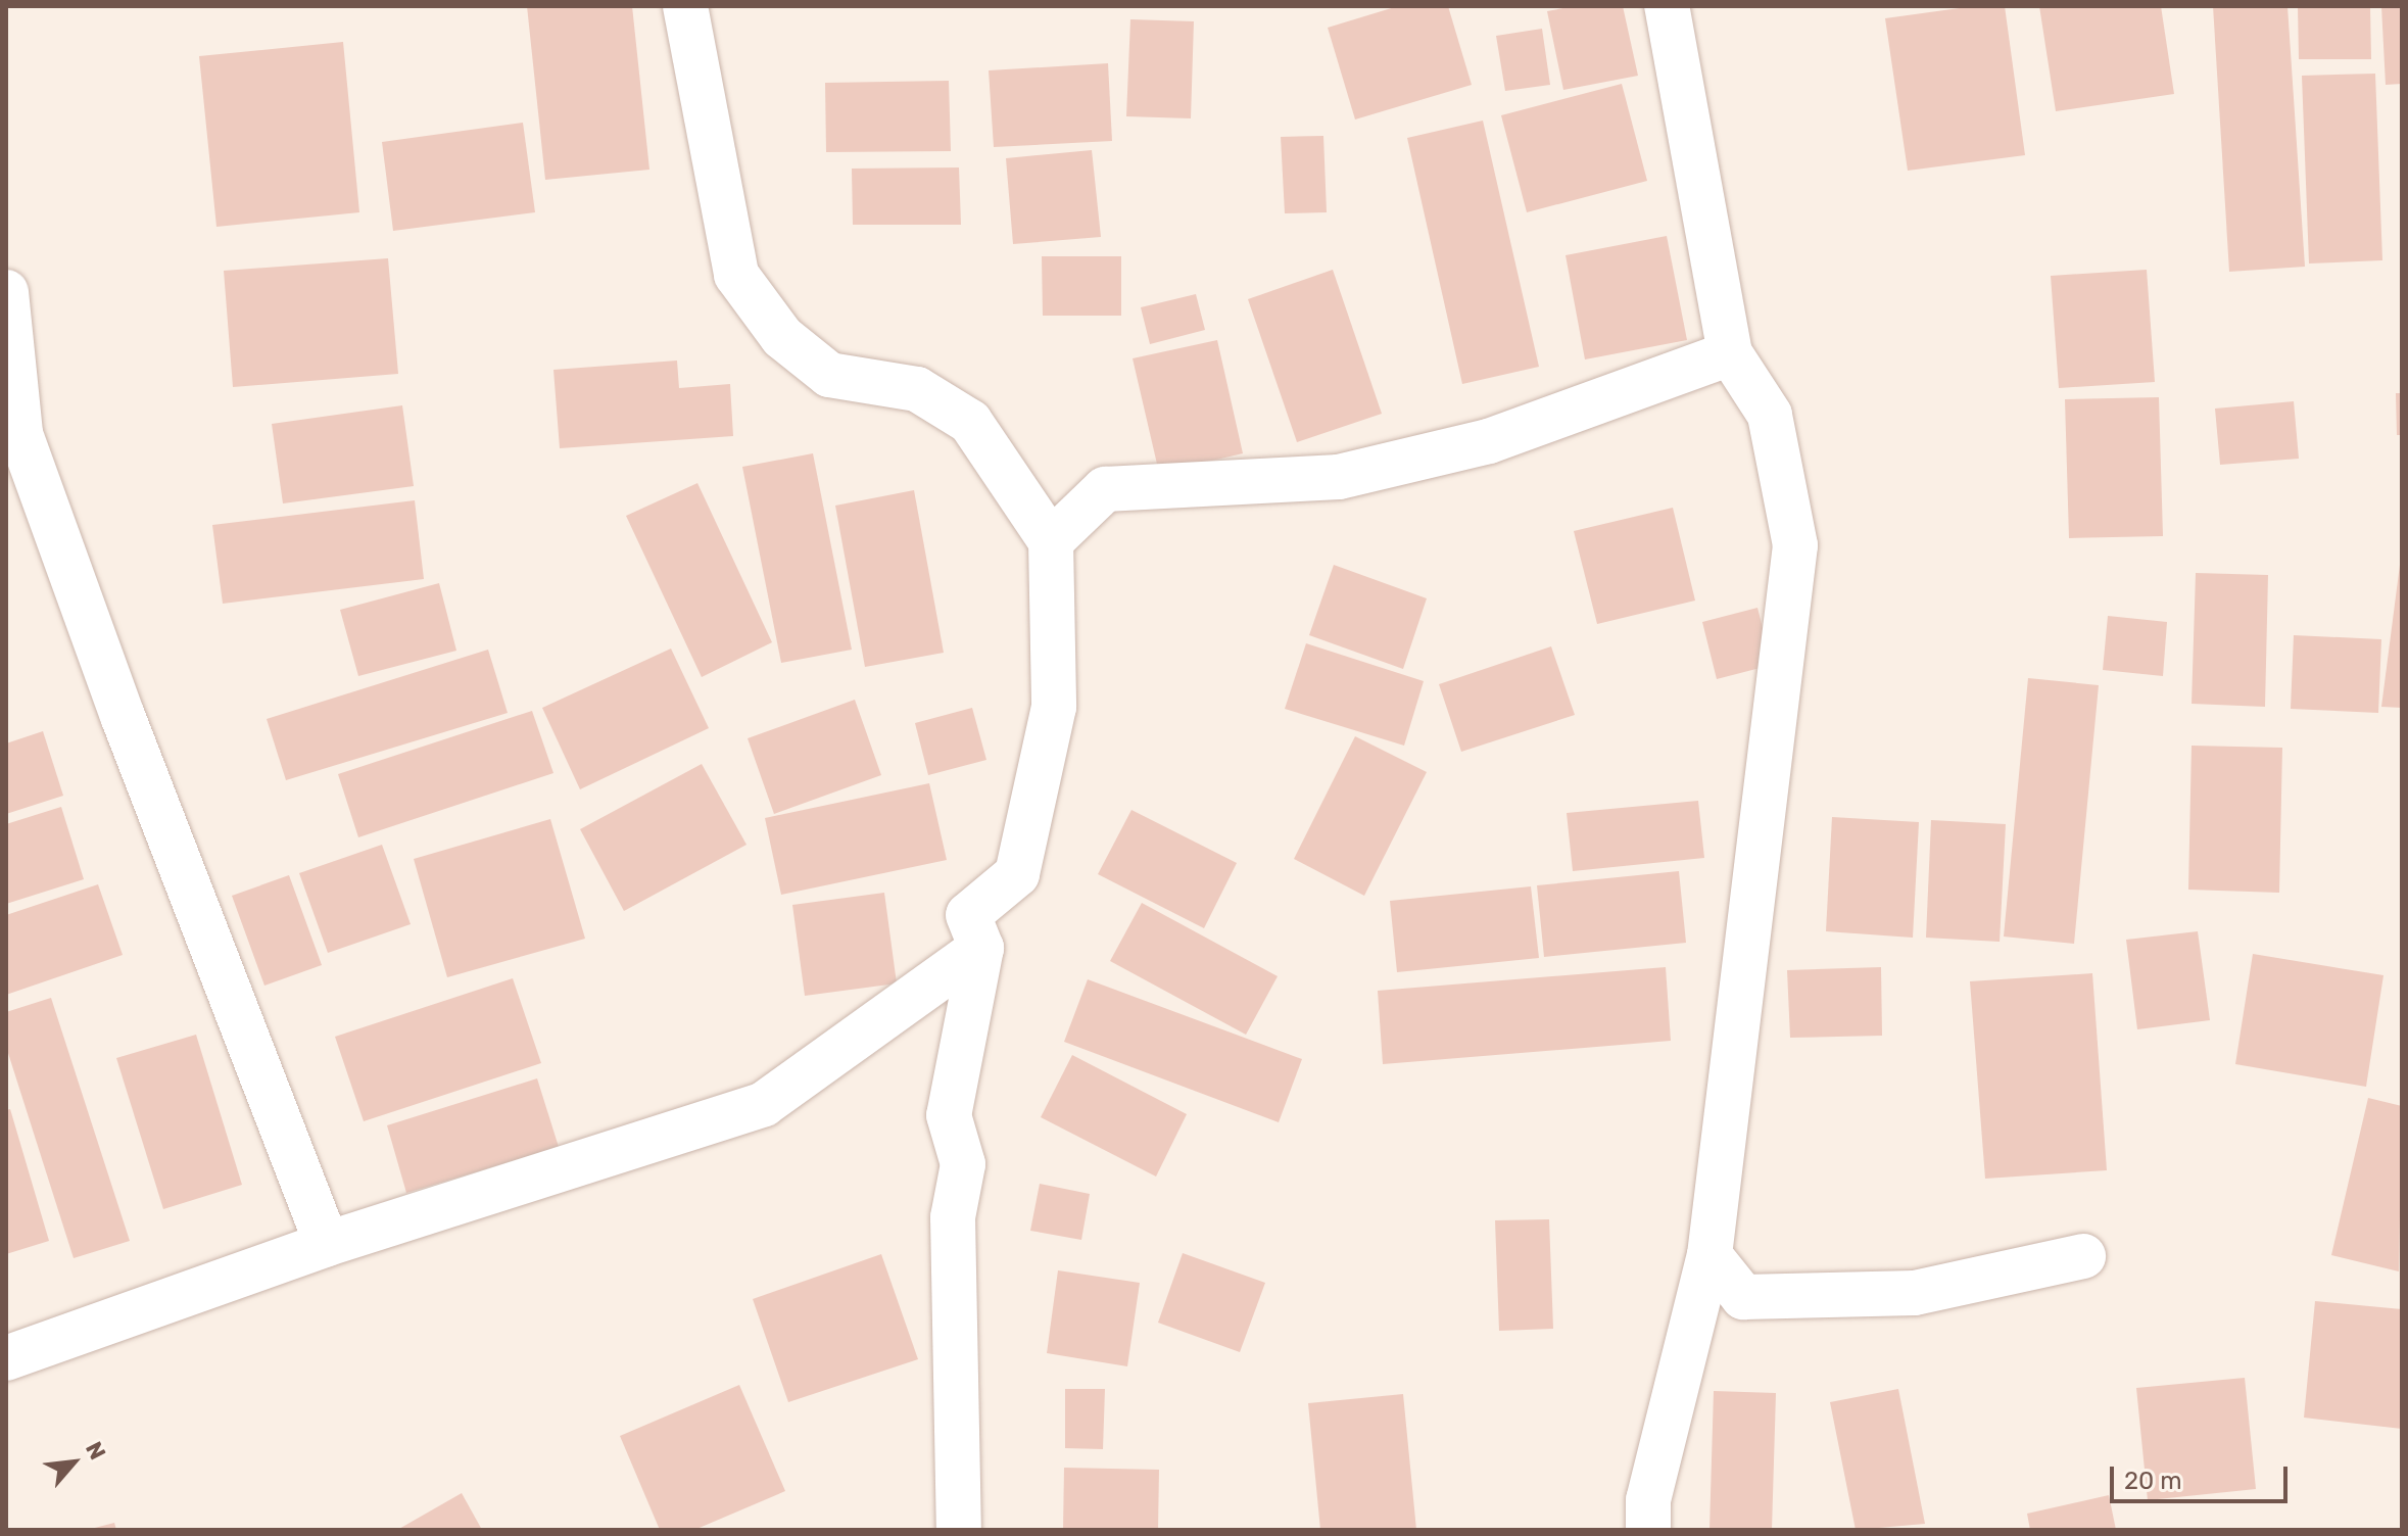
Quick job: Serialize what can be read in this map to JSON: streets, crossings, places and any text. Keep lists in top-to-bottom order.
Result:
{
  "scale_bar": "20 m",
  "north": "top right"
}
